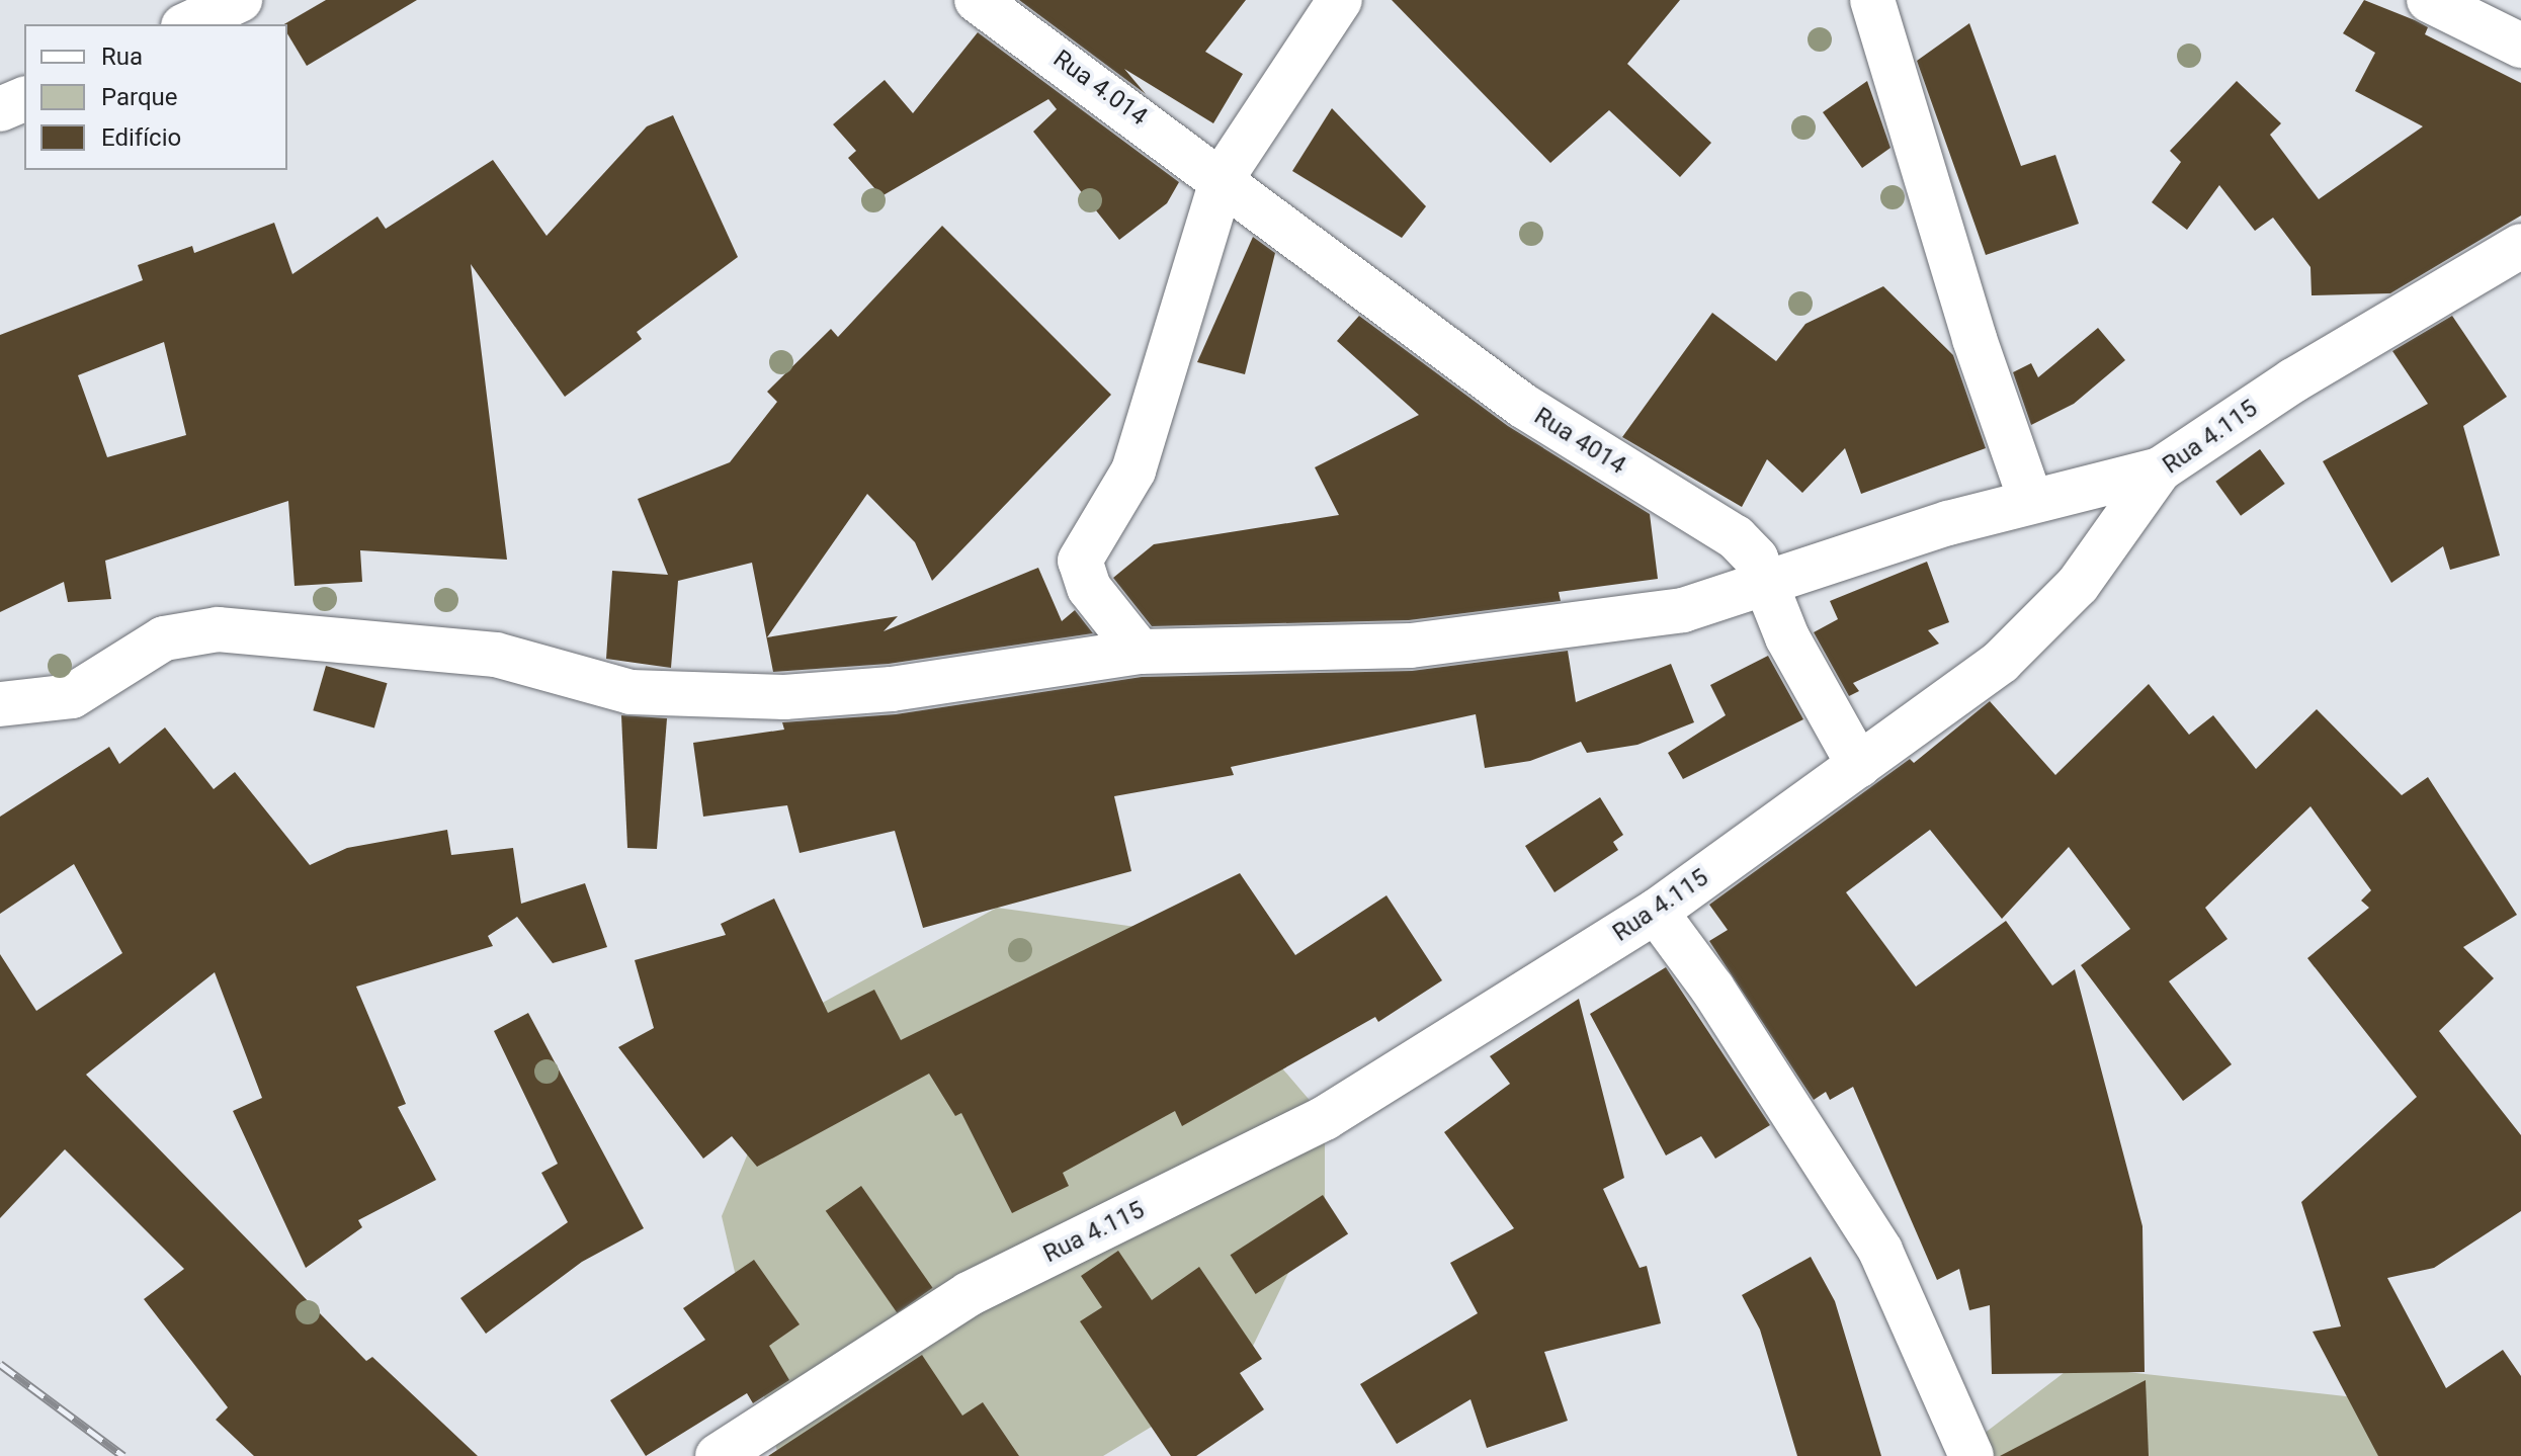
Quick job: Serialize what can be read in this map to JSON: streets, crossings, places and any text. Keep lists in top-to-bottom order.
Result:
{
  "streets": {
    "street": ["Rua 4.014", "Rua 4.115", "Rua 4014"]
  },
  "crossings": [
    ["Rua 4.014", "Rua 4014"],
    ["Rua 4.115", "Rua 4014"]
  ],
  "legend": ["Rua", "Parque", "Edifício"]
}
